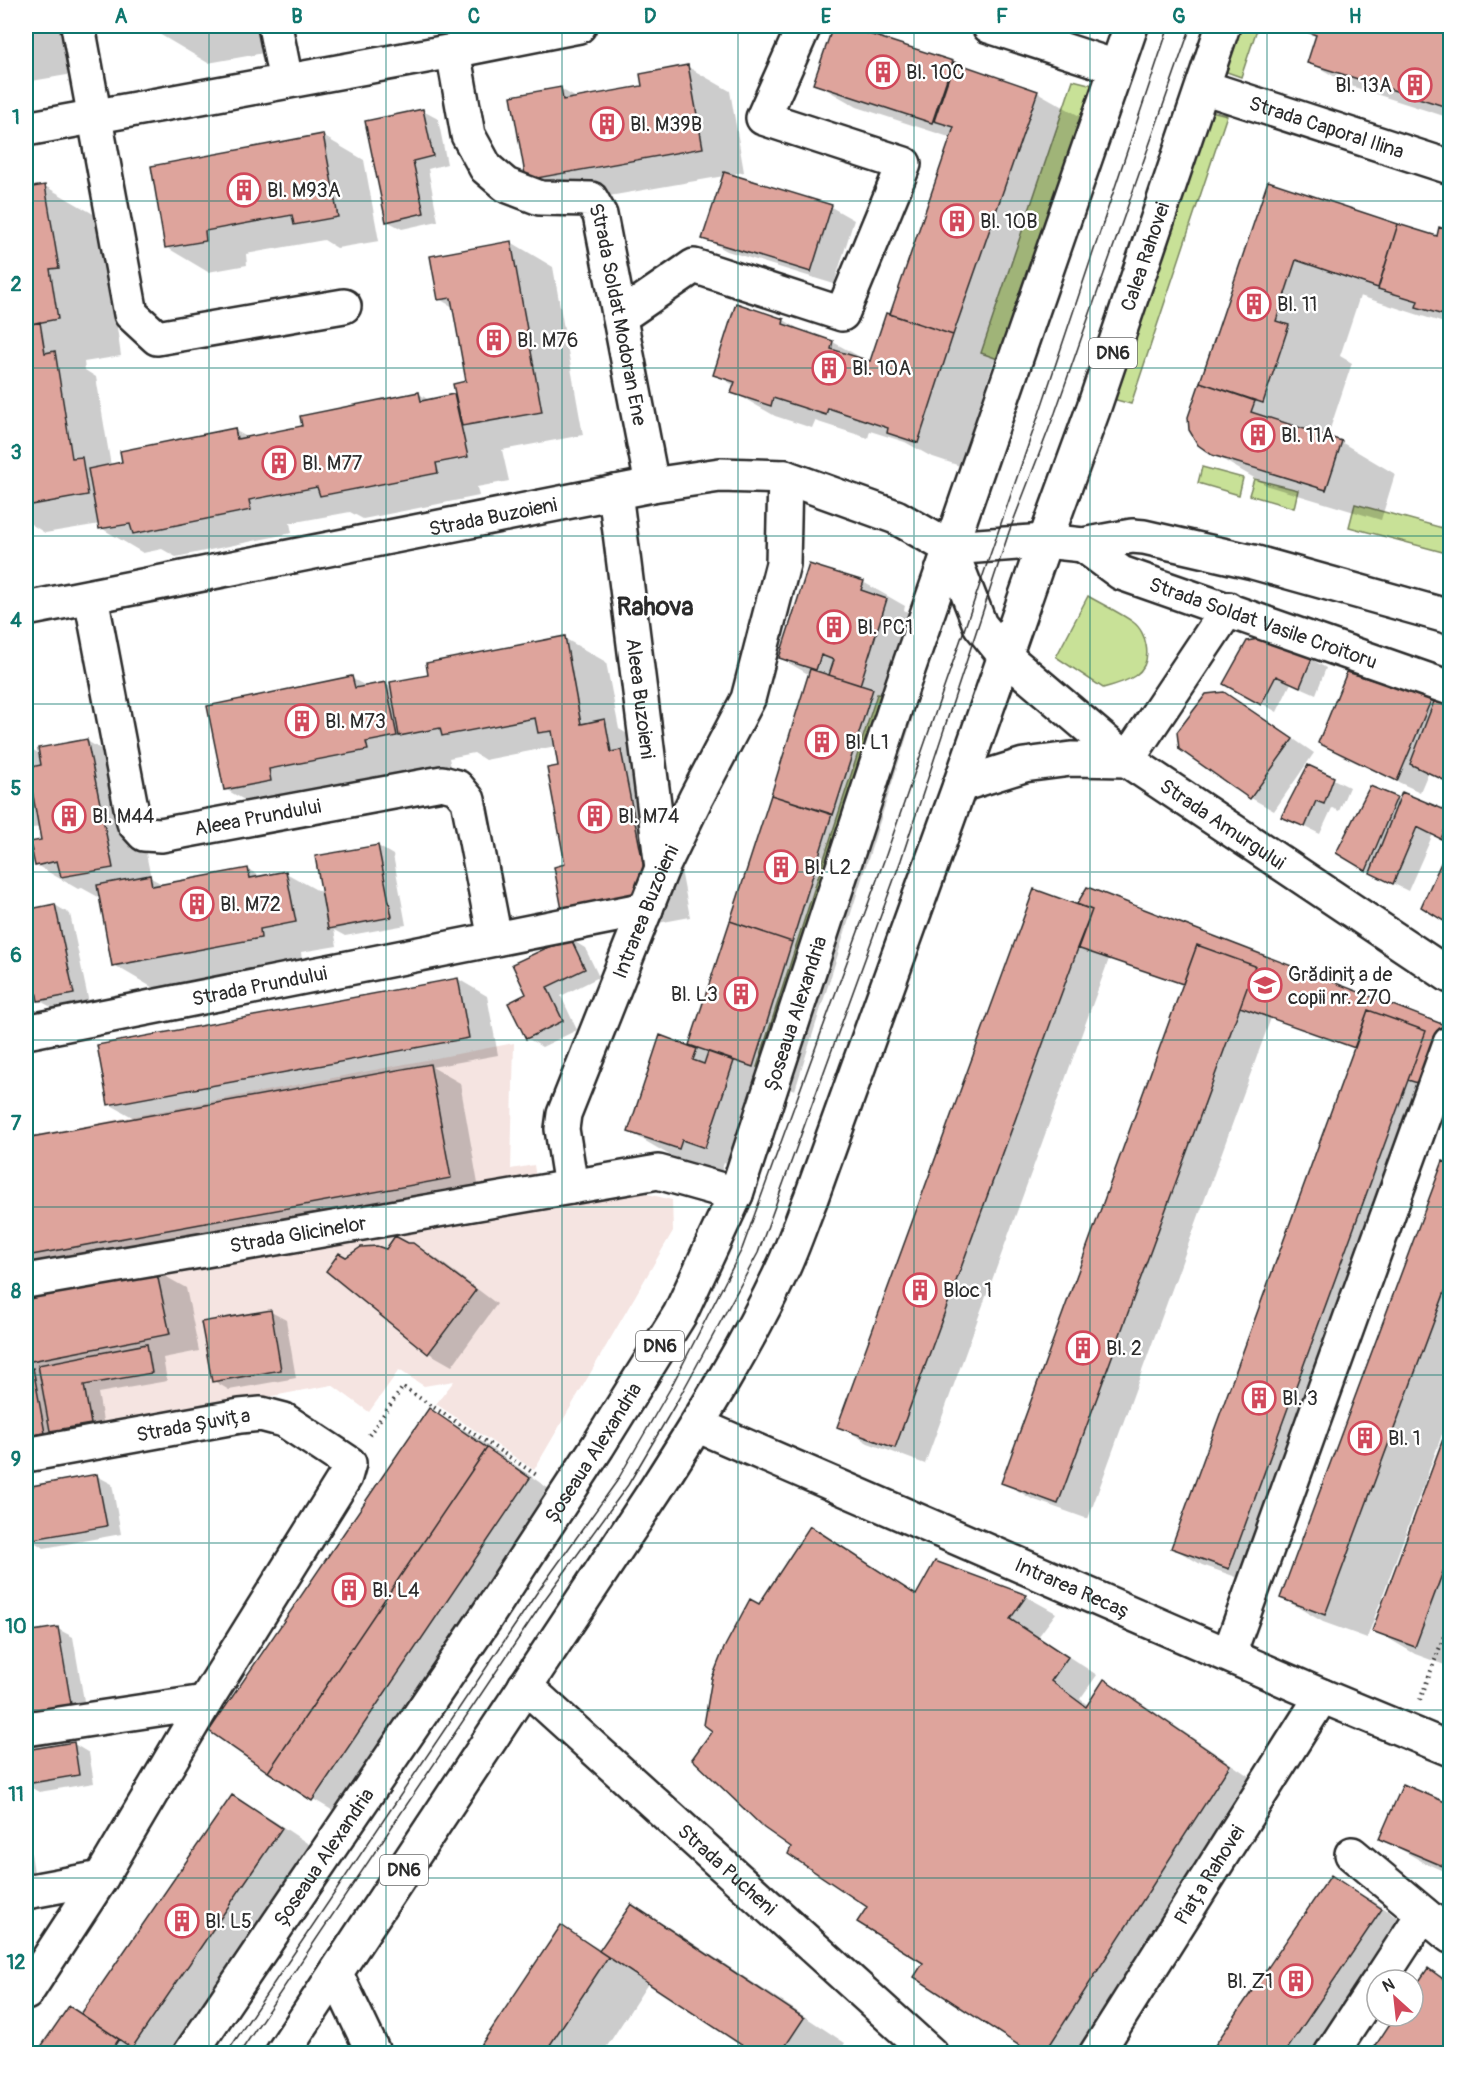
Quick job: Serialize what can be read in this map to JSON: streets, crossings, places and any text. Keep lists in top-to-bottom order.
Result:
{
  "streets": {
    "street": [
      "Strada Caporal Ilina",
      "Calea Rahovei",
      "Strada Soldat Modoran Ene",
      "DN6",
      "Strada Buzoieni",
      "Strada Soldat Vasile Croitoru",
      "Aleea Buzoieni",
      "Aleea Prundului",
      "Strada Amurgului",
      "Intrarea Buzoieni",
      "Strada Prundului",
      "Șoseaua Alexandria",
      "Strada Glicinelor",
      "Strada Șuvița",
      "Intrarea Recaș",
      "Strada Pucheni",
      "Piața Rahovei"
    ]
  },
  "crossings": [
    ["Strada Caporal Ilina", "Calea Rahovei"],
    ["Calea Rahovei", "DN6"],
    ["Calea Rahovei", "Strada Amurgului"],
    ["Strada Soldat Modoran Ene", "Strada Buzoieni"],
    ["DN6", "Strada Buzoieni"],
    ["DN6", "Strada Amurgului"],
    ["DN6", "Șoseaua Alexandria"],
    ["DN6", "Intrarea Recaș"],
    ["DN6", "Strada Pucheni"],
    ["Strada Buzoieni", "Aleea Buzoieni"],
    ["Strada Buzoieni", "Aleea Prundului"],
    ["Strada Buzoieni", "Strada Amurgului"],
    ["Strada Buzoieni", "Intrarea Buzoieni"],
    ["Strada Buzoieni", "Șoseaua Alexandria"],
    ["Aleea Buzoieni", "Intrarea Buzoieni"],
    ["Aleea Prundului", "Strada Prundului"],
    ["Strada Amurgului", "Șoseaua Alexandria"],
    ["Intrarea Buzoieni", "Strada Prundului"],
    ["Intrarea Buzoieni", "Strada Glicinelor"],
    ["Intrarea Recaș", "Piața Rahovei"]
  ],
  "districts": ["Rahova"],
  "places": {
    "building": [
      "Bl. 10C",
      "Bl. 13A",
      "Bl. M39B",
      "Bl. M93A",
      "Bl. 10B",
      "Bl. 11",
      "Bl. M76",
      "Bl. 10A",
      "Bl. 11A",
      "Bl. M77",
      "Bl. PC1",
      "Bl. M73",
      "Bl. L1",
      "Bl. M44",
      "Bl. M74",
      "Bl. L2",
      "Bl. M72",
      "Bl. L3",
      "Bloc 1",
      "Bl. 2",
      "Bl. 3",
      "Bl. 1",
      "Bl. L4",
      "Bl. L5",
      "Bl. Z1"
    ],
    "school or university": ["Grădinița de copii nr. 270"]
  },
  "north": "top left",
  "grid": {
    "columns": [
      "A",
      "B",
      "C",
      "D",
      "E",
      "F",
      "G",
      "H"
    ],
    "rows": [
      "1",
      "2",
      "3",
      "4",
      "5",
      "6",
      "7",
      "8",
      "9",
      "10",
      "11",
      "12"
    ]
  }
}
